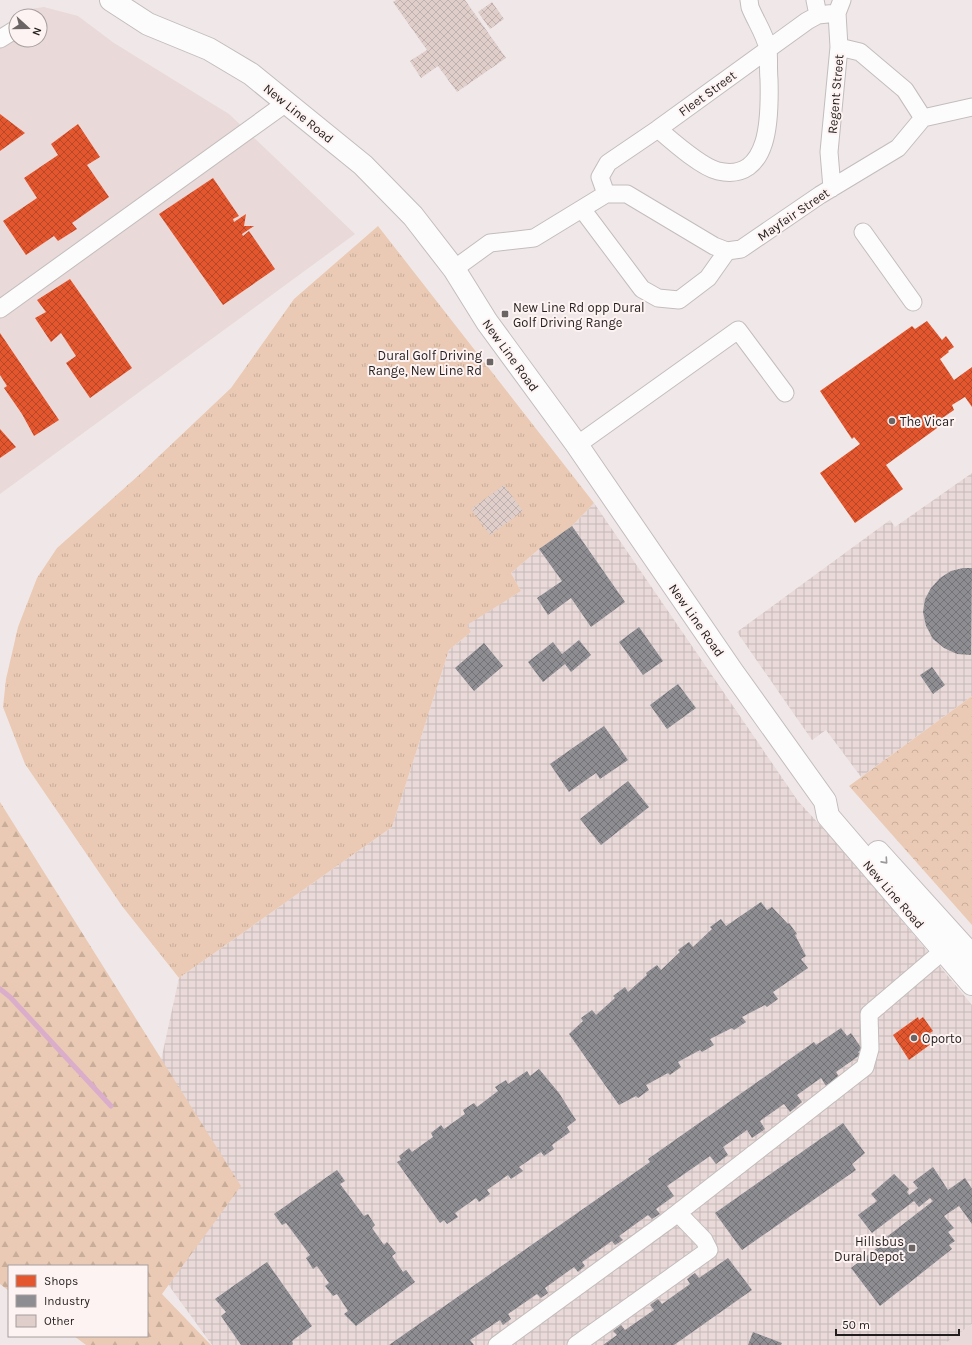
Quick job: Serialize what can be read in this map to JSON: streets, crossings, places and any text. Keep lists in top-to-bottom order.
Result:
{
  "streets": {
    "main road": ["New Line Road"],
    "lane": ["Fleet Street", "Regent Street", "Mayfair Street"]
  },
  "crossings": [
    ["Fleet Street", "Regent Street"],
    ["Regent Street", "Mayfair Street"]
  ],
  "places": {
    "transit": ["New Line Rd opp Dural Golf Driving Range", "Dural Golf Driving Range, New Line Rd", "Hillsbus Dural Depot"],
    "other": ["The Vicar", "Oporto"]
  },
  "legend": ["Shops", "Industry", "Other"],
  "scale_bar": "50 m",
  "north": "right"
}
